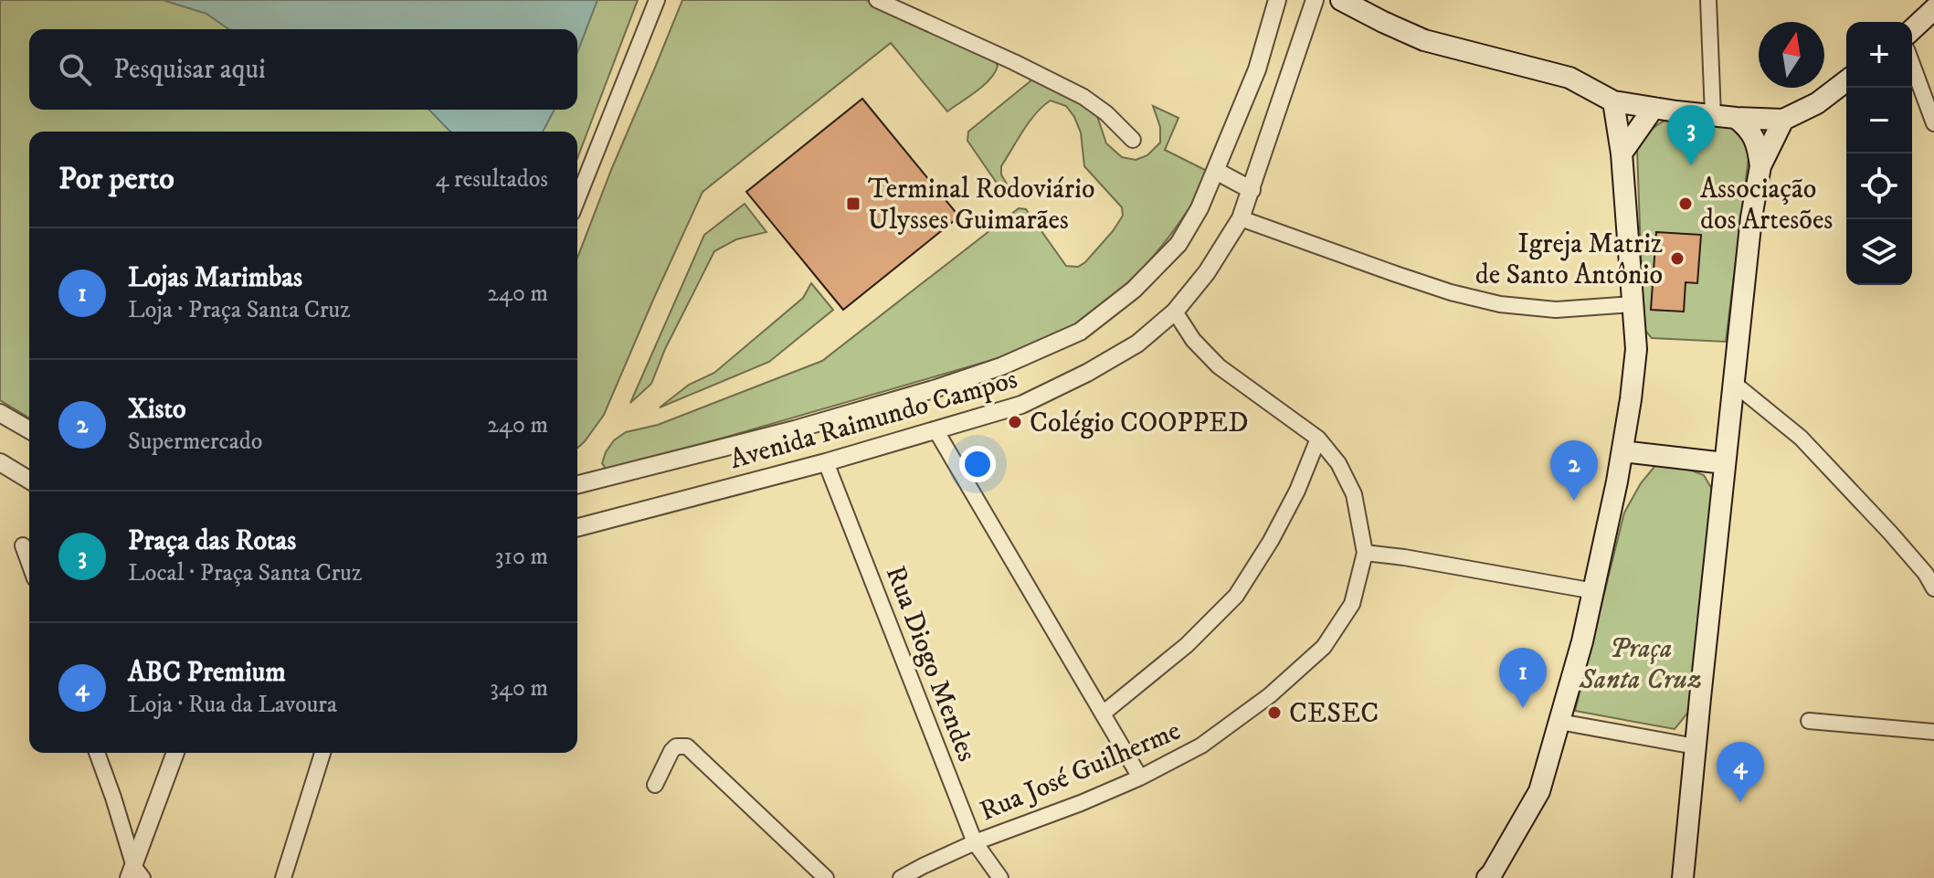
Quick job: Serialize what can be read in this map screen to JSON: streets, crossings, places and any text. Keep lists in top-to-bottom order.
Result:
{
  "streets": {
    "street": ["Avenida Raimundo Campos", "Rua Diogo Mendes", "Rua José Guilherme"]
  },
  "crossings": [
    ["Avenida Raimundo Campos", "Rua Diogo Mendes"],
    ["Avenida Raimundo Campos", "Rua José Guilherme"],
    ["Rua Diogo Mendes", "Rua José Guilherme"]
  ],
  "parks": ["Praça Santa Cruz"],
  "places": {
    "transit": ["Terminal Rodoviário Ulysses Guimarães"],
    "other": [
      "Associação dos Artesões",
      "Igreja Matriz de Santo Antônio",
      "Colégio COOPPED",
      "CESEC"
    ]
  },
  "north": "top",
  "page": {
    "map_buttons": ["+", "−"],
    "search": "Pesquisar aqui",
    "pins": [
      "3",
      "2",
      "1",
      "4"
    ],
    "heading": ["Por perto", "4 resultados"],
    "list": [
      {
        "mark": "1",
        "name": "Lojas Marimbas",
        "note": "Loja · Praça Santa Cruz",
        "value": "240 m"
      },
      {
        "mark": "2",
        "name": "Xisto",
        "note": "Supermercado",
        "value": "240 m"
      },
      {
        "mark": "3",
        "name": "Praça das Rotas",
        "note": "Local · Praça Santa Cruz",
        "value": "310 m"
      },
      {
        "mark": "4",
        "name": "ABC Premium",
        "note": "Loja · Rua da Lavoura",
        "value": "340 m"
      }
    ]
  }
}
